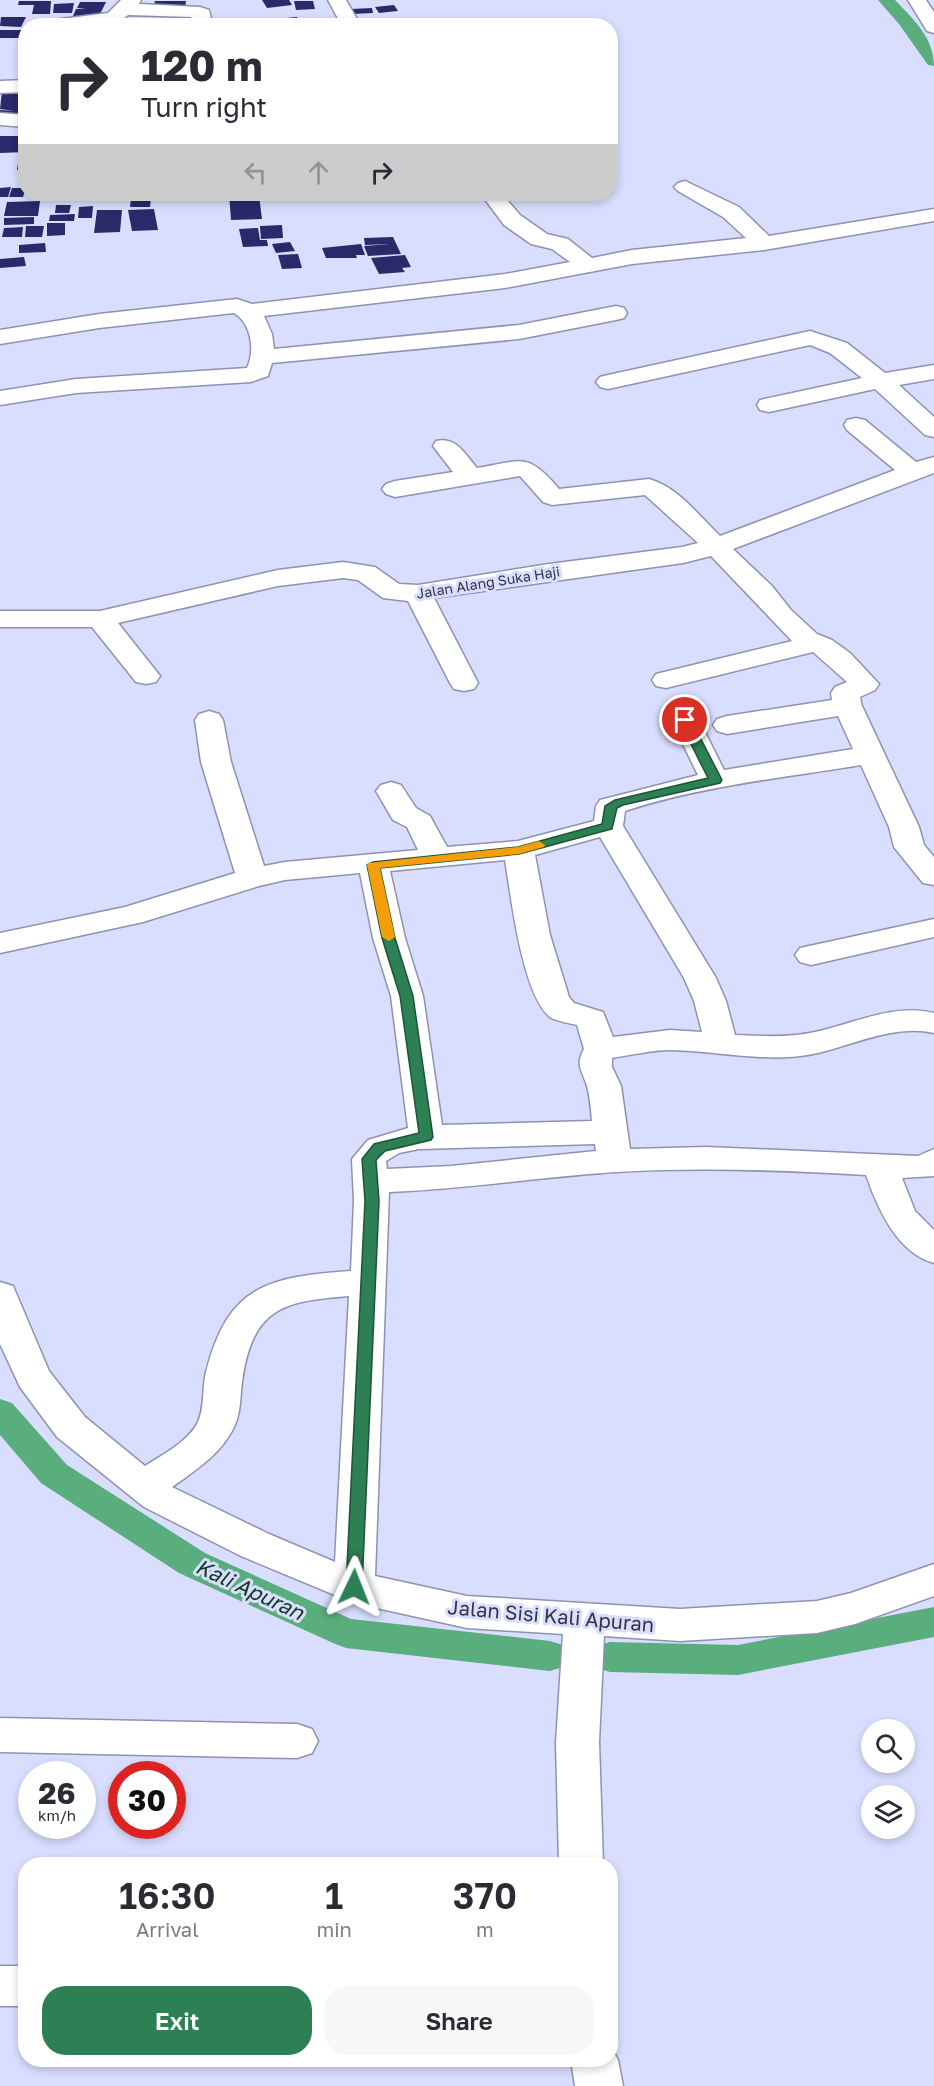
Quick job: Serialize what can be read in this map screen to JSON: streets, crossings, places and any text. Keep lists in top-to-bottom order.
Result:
{
  "streets": {
    "street": ["Jalan Alang Suka Haji", "Jalan Sisi Kali Apuran"]
  },
  "water": ["Kali Apuran"],
  "page": {
    "turn": ["120 m", "Turn right"],
    "speed": "26 km/h",
    "limit": "30",
    "eta": [
      "16:30",
      "Arrival",
      "1",
      "min",
      "370",
      "m"
    ],
    "buttons": ["Exit", "Share"]
  }
}
